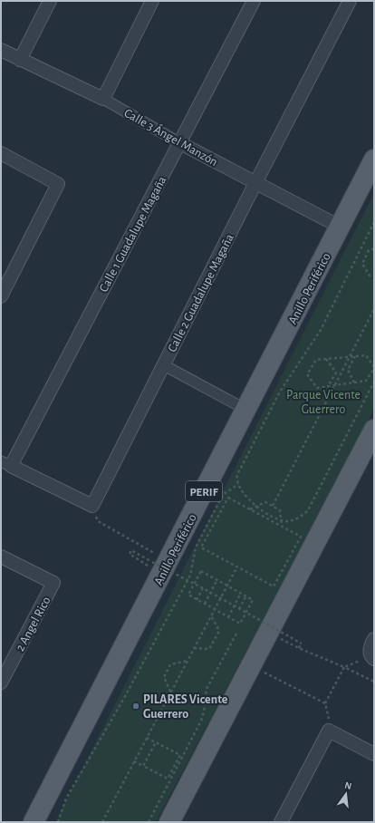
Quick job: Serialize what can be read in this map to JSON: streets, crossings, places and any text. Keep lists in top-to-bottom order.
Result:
{
  "streets": {
    "main road": ["Anillo Periférico", "PERIF"],
    "street": [
      "Calle 3 Ángel Manzón",
      "Calle 1 Guadalupe Magaña",
      "Calle 2 Guadalupe Magaña",
      "2 Angel Rico"
    ]
  },
  "crossings": [
    ["Calle 3 Ángel Manzón", "Calle 1 Guadalupe Magaña"],
    ["Calle 3 Ángel Manzón", "Anillo Periférico"],
    ["Calle 3 Ángel Manzón", "Calle 2 Guadalupe Magaña"]
  ],
  "parks": ["Parque Vicente Guerrero"],
  "places": ["PILARES Vicente Guerrero"],
  "north": "top"
}
